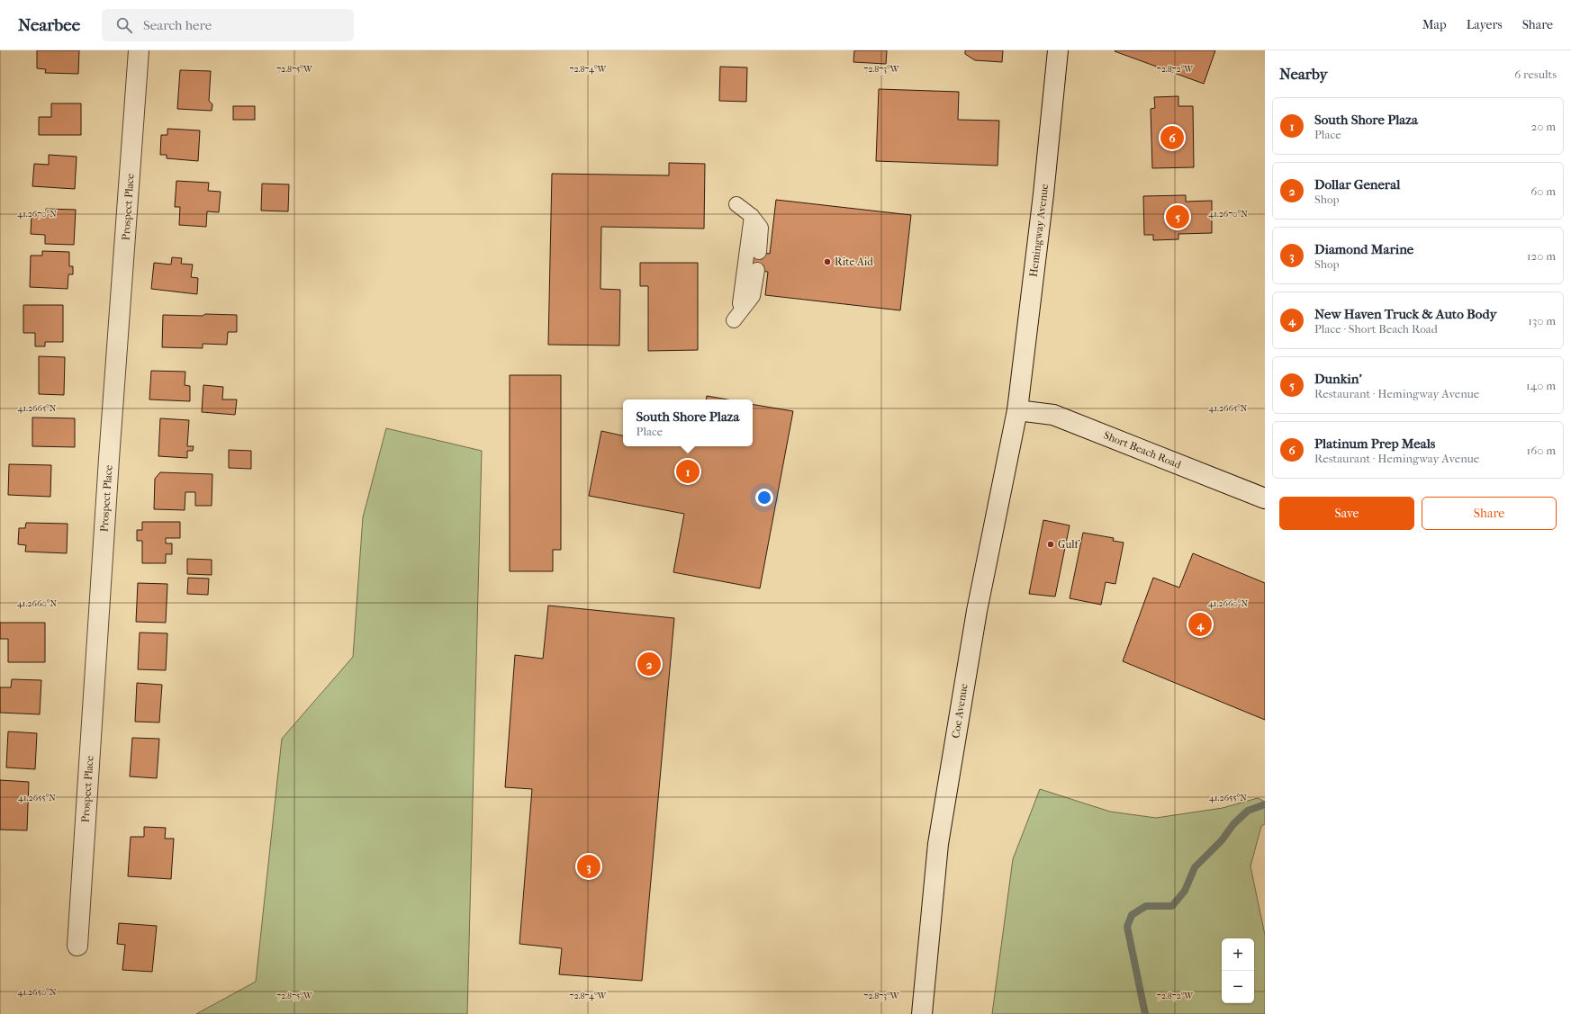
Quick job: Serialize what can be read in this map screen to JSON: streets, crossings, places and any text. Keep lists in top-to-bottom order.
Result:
{
  "streets": {
    "main road": [
      "Prospect Place",
      "Hemingway Avenue",
      "Short Beach Road",
      "Coe Avenue"
    ]
  },
  "crossings": [
    ["Hemingway Avenue", "Short Beach Road"],
    ["Hemingway Avenue", "Coe Avenue"],
    ["Short Beach Road", "Coe Avenue"]
  ],
  "places": ["Rite Aid", "Gulf"],
  "page": {
    "header": "Nearbee",
    "search": "Search here",
    "nav": ["Map", "Layers", "Share"],
    "heading": ["Nearby", "6 results"],
    "list": [
      {
        "mark": "1",
        "name": "South Shore Plaza",
        "note": "Place",
        "value": "20 m"
      },
      {
        "mark": "2",
        "name": "Dollar General",
        "note": "Shop",
        "value": "60 m"
      },
      {
        "mark": "3",
        "name": "Diamond Marine",
        "note": "Shop",
        "value": "120 m"
      },
      {
        "mark": "4",
        "name": "New Haven Truck & Auto Body",
        "note": "Place · Short Beach Road",
        "value": "130 m"
      },
      {
        "mark": "5",
        "name": "Dunkin'",
        "note": "Restaurant · Hemingway Avenue",
        "value": "140 m"
      },
      {
        "mark": "6",
        "name": "Platinum Prep Meals",
        "note": "Restaurant · Hemingway Avenue",
        "value": "160 m"
      }
    ],
    "pins": [
      "6",
      "5",
      "1",
      "4",
      "2",
      "3"
    ],
    "popup": ["South Shore Plaza", "Place"],
    "buttons": ["Save", "Share"],
    "map_buttons": ["+", "−"]
  },
  "coordinates": [
    "72.875°W",
    "72.874°W",
    "72.873°W",
    "72.872°W",
    "41.2670°N",
    "41.2665°N",
    "41.2660°N",
    "41.2655°N",
    "41.2650°N"
  ]
}
